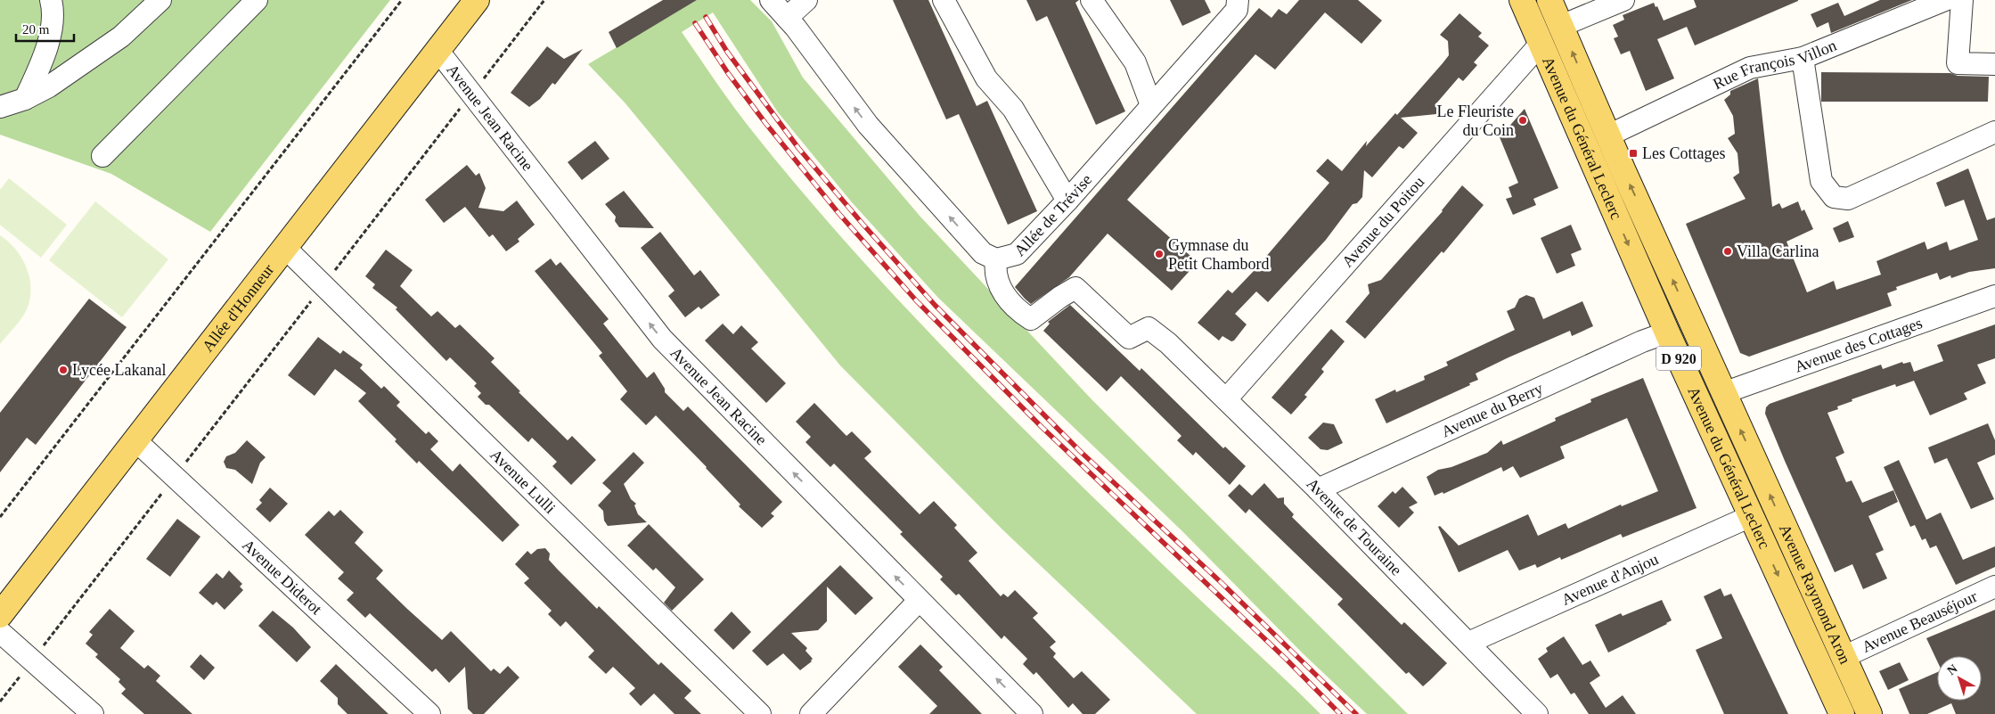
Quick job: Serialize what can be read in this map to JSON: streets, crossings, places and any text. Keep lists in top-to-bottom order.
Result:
{
  "streets": {
    "main road": [
      "Avenue du Général Leclerc",
      "Allée d'Honneur",
      "D 920",
      "Avenue Raymond Aron"
    ],
    "street": [
      "Rue François Villon",
      "Avenue Jean Racine",
      "Allée de Trévise",
      "Avenue du Poitou",
      "Avenue des Cottages",
      "Avenue du Berry",
      "Avenue Lulli",
      "Avenue de Touraine",
      "Avenue Diderot",
      "Avenue d'Anjou",
      "Avenue Beauséjour"
    ]
  },
  "crossings": [
    ["Rue François Villon", "Avenue du Général Leclerc"],
    ["Avenue Jean Racine", "Allée d'Honneur"],
    ["Avenue du Général Leclerc", "Avenue du Poitou"],
    ["Avenue du Général Leclerc", "Avenue des Cottages"],
    ["Avenue du Général Leclerc", "Avenue du Berry"],
    ["Avenue du Général Leclerc", "Avenue d'Anjou"],
    ["Avenue du Général Leclerc", "Avenue Raymond Aron"],
    ["Allée de Trévise", "Avenue de Touraine"],
    ["Avenue du Poitou", "Avenue de Touraine"],
    ["Allée d'Honneur", "Avenue Lulli"],
    ["Allée d'Honneur", "Avenue Diderot"],
    ["Avenue du Berry", "Avenue de Touraine"],
    ["Avenue de Touraine", "Avenue d'Anjou"],
    ["Avenue Raymond Aron", "Avenue Beauséjour"]
  ],
  "one_way": ["Avenue Jean Racine", "Avenue Raymond Aron"],
  "places": {
    "other": [
      "Le Fleuriste du Coin",
      "Villa Carlina",
      "Gymnase du Petit Chambord",
      "Lycée Lakanal"
    ],
    "transit": ["Les Cottages"]
  },
  "scale_bar": "20 m",
  "north": "top left"
}
